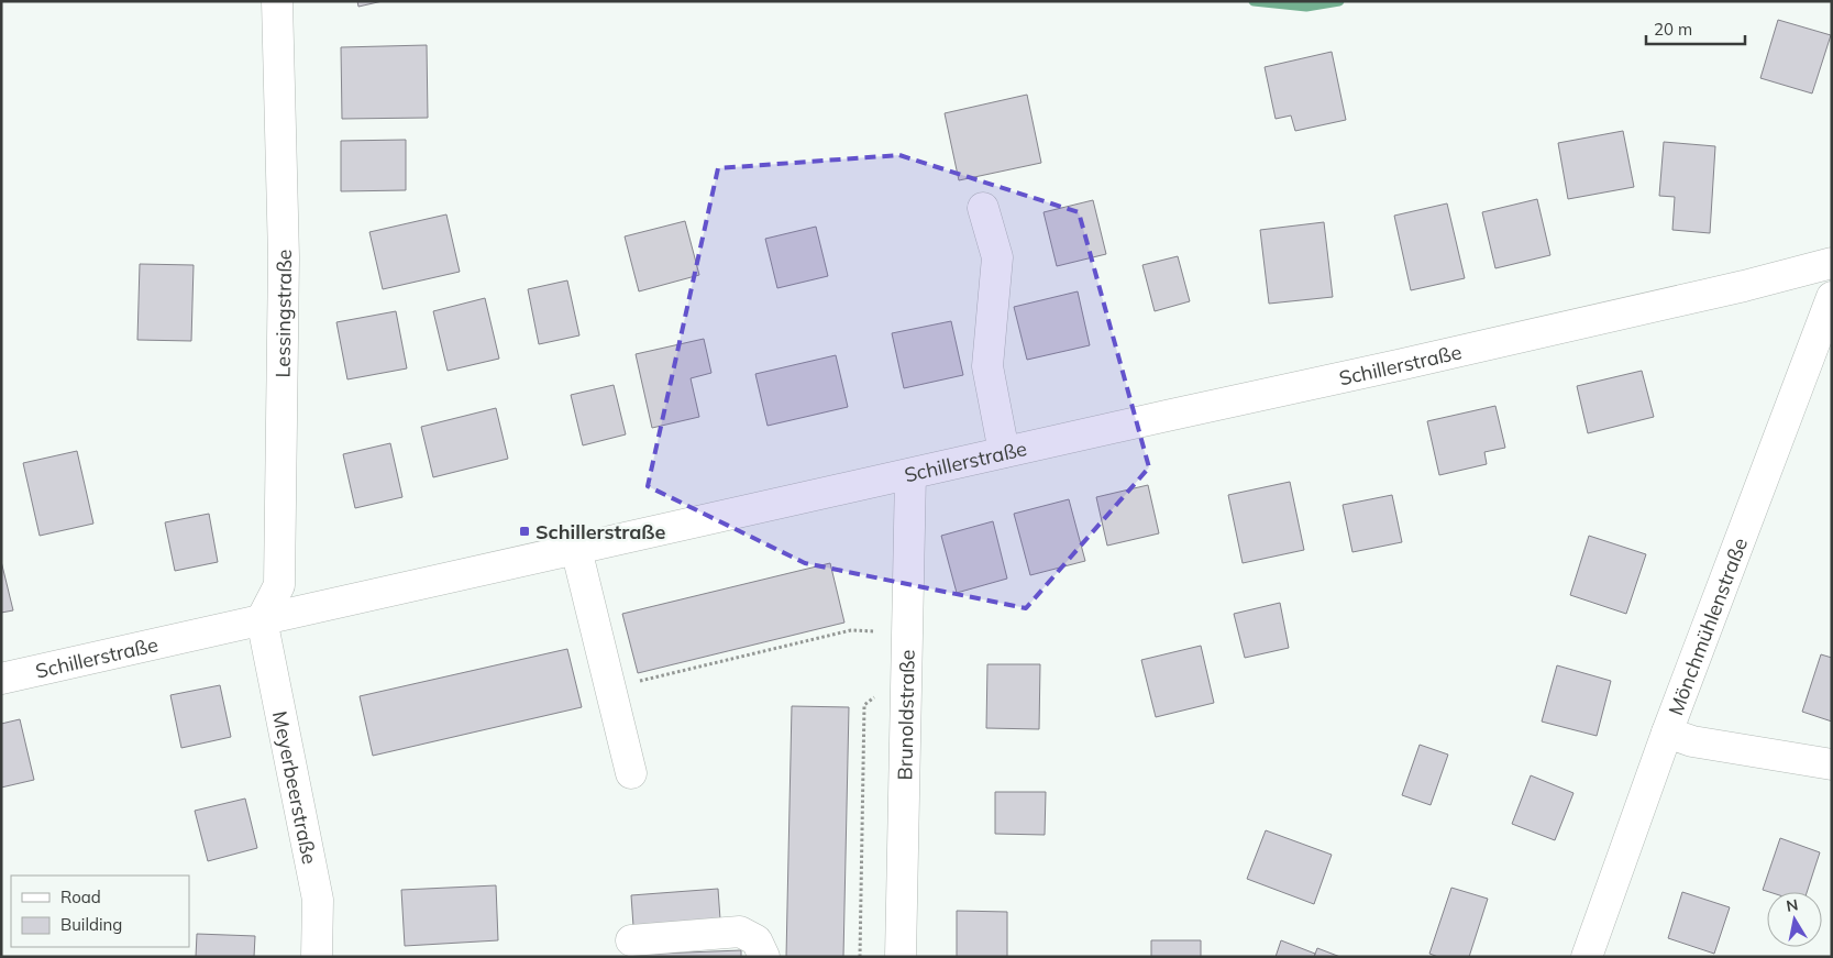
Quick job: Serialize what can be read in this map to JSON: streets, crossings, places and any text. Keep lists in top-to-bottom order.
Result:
{
  "streets": {
    "street": [
      "Lessingstraße",
      "Schillerstraße",
      "Mönchmühlenstraße",
      "Brunoldstraße",
      "Meyerbeerstraße"
    ]
  },
  "crossings": [
    ["Lessingstraße", "Schillerstraße"],
    ["Lessingstraße", "Meyerbeerstraße"],
    ["Schillerstraße", "Brunoldstraße"],
    ["Schillerstraße", "Meyerbeerstraße"]
  ],
  "places": {
    "transit": ["Schillerstraße"]
  },
  "legend": ["Road", "Building"],
  "scale_bar": "20 m",
  "north": "top"
}
